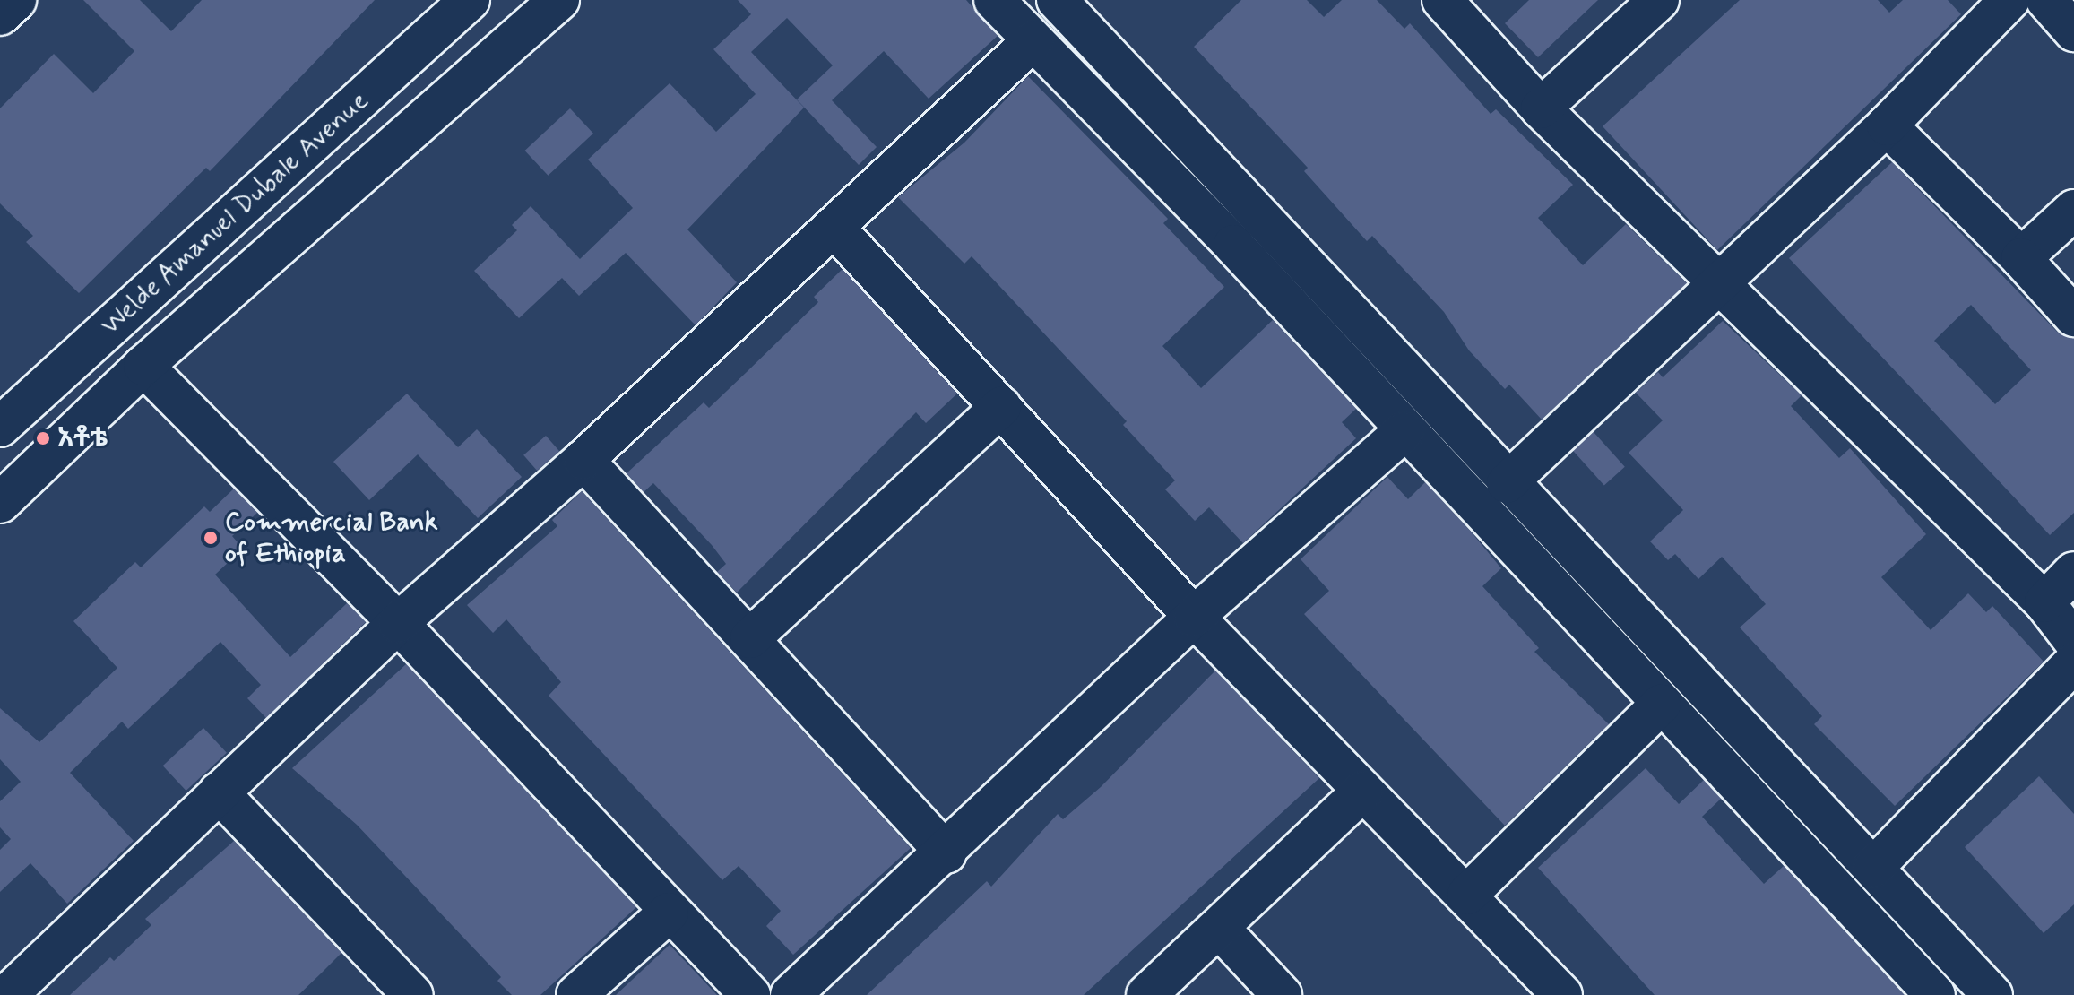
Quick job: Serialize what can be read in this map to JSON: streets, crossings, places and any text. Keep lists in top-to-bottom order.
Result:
{
  "streets": {
    "street": ["Welde Amanuel Dubale Avenue"]
  },
  "places": ["አቶቴ", "Commercial Bank of Ethiopia"]
}
